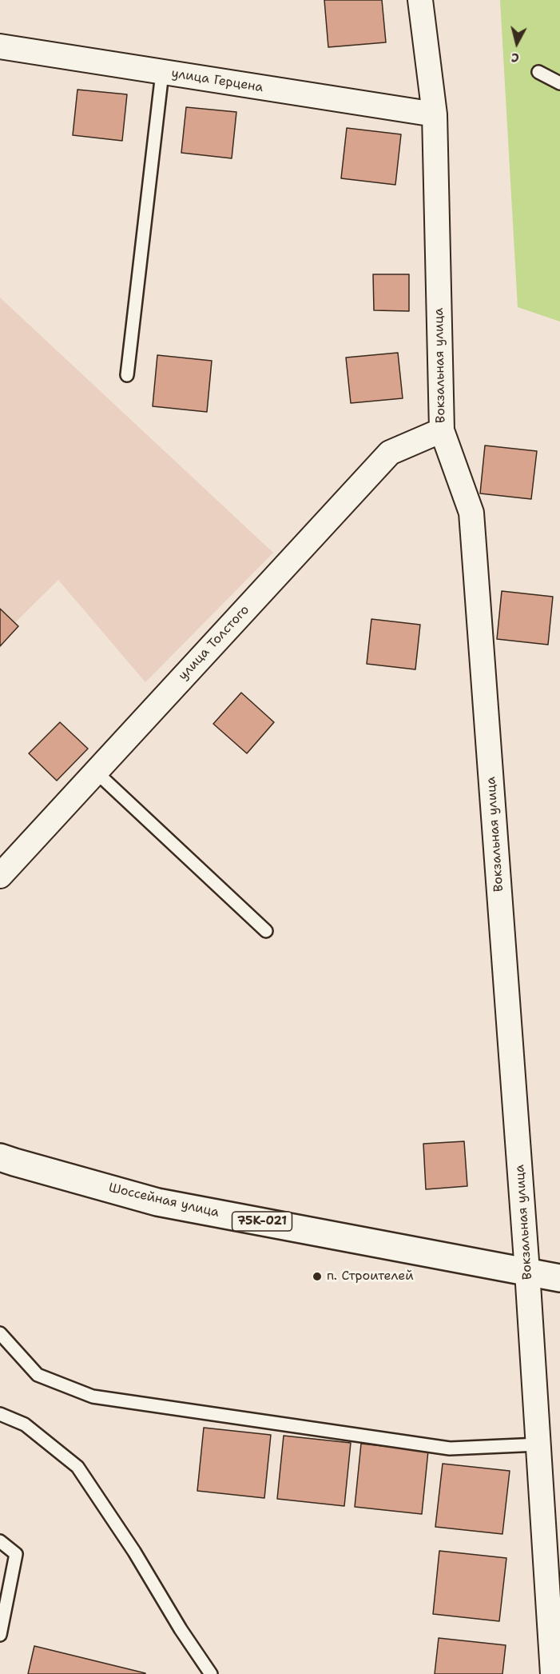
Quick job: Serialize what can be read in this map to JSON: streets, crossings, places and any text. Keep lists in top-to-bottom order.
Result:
{
  "streets": {
    "main road": ["Шоссейная улица", "75К-021"],
    "street": ["улица Герцена", "Вокзальная улица", "улица Толстого"]
  },
  "crossings": [
    ["улица Герцена", "Вокзальная улица"],
    ["Вокзальная улица", "улица Толстого"],
    ["Вокзальная улица", "Шоссейная улица"],
    ["Вокзальная улица", "75К-021"],
    ["Шоссейная улица", "75К-021"]
  ],
  "places": ["п. Строителей"],
  "north": "bottom"
}
